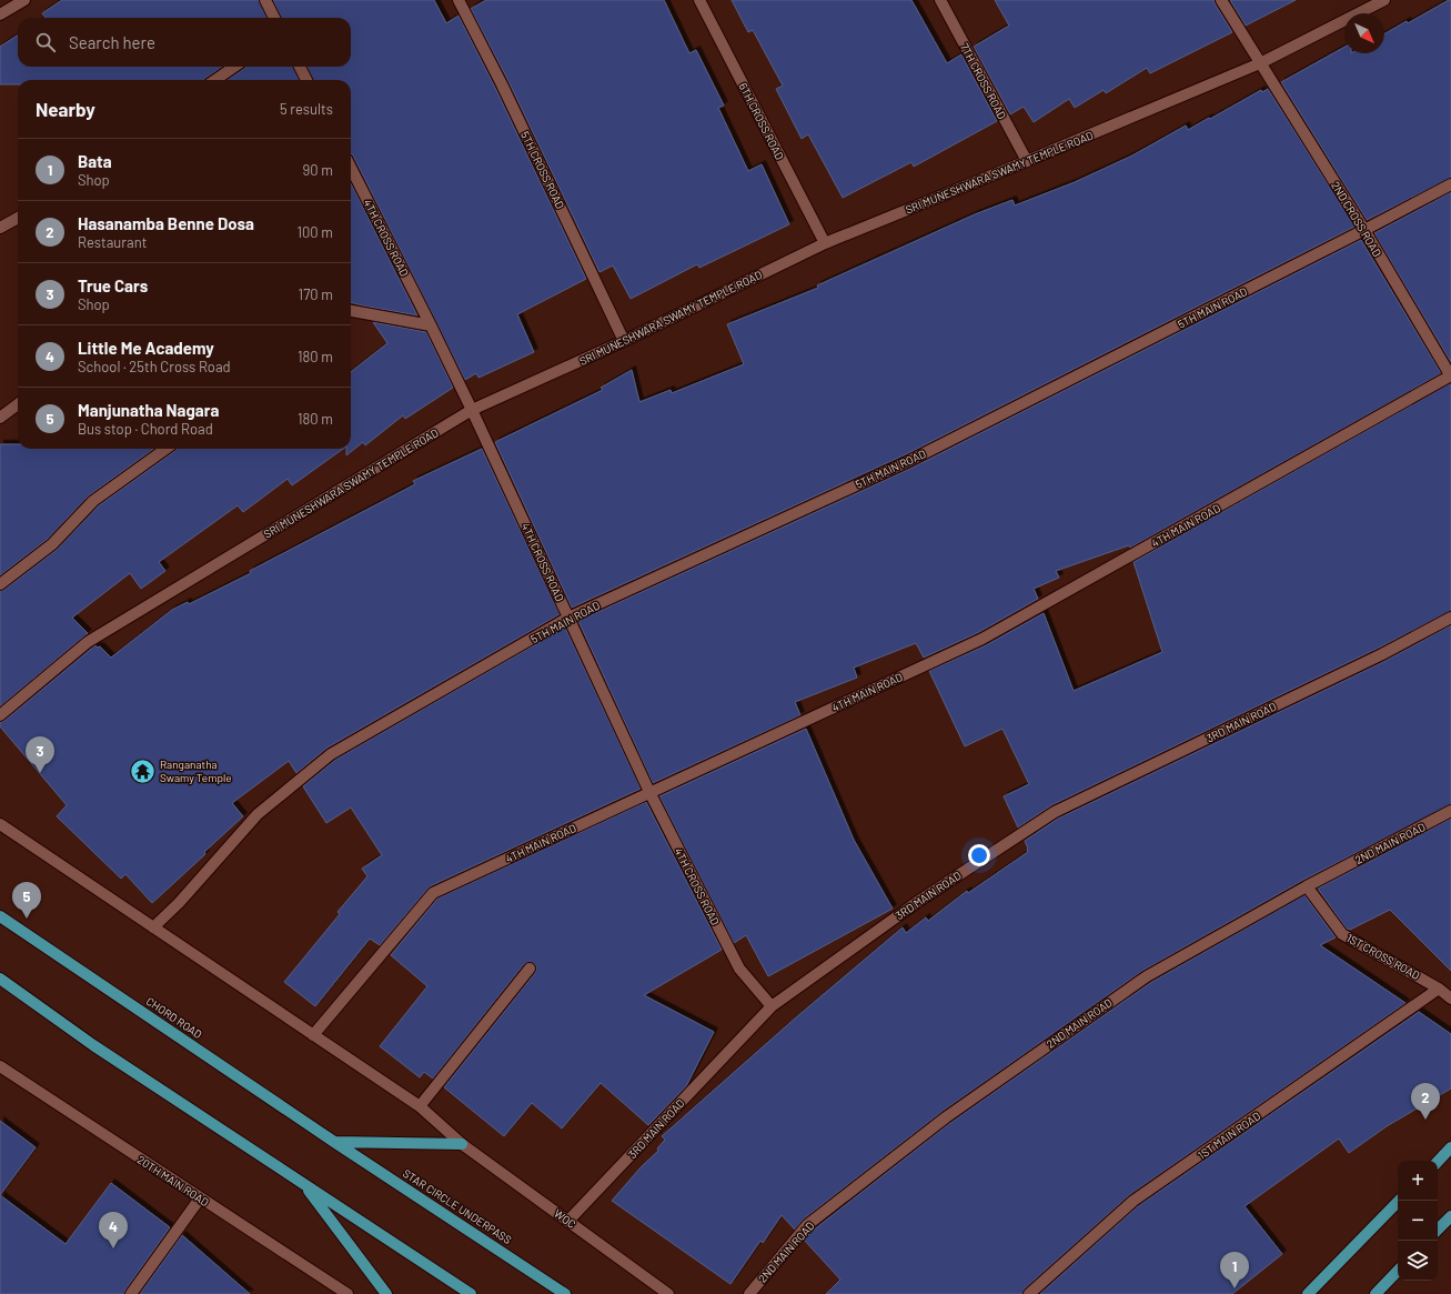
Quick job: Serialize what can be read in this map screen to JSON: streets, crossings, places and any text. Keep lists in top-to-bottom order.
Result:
{
  "streets": {
    "main road": ["CHORD ROAD", "STAR CIRCLE UNDERPASS"],
    "street": [
      "7TH CROSS ROAD",
      "6TH CROSS ROAD",
      "5TH CROSS ROAD",
      "SRI MUNESHWARA SWAMY TEMPLE ROAD",
      "2ND CROSS ROAD",
      "4TH CROSS ROAD",
      "5TH MAIN ROAD",
      "4TH MAIN ROAD",
      "3RD MAIN ROAD",
      "2ND MAIN ROAD",
      "1ST CROSS ROAD",
      "1ST MAIN ROAD",
      "20TH MAIN ROAD",
      "WOC"
    ]
  },
  "crossings": [
    ["7TH CROSS ROAD", "SRI MUNESHWARA SWAMY TEMPLE ROAD"],
    ["6TH CROSS ROAD", "SRI MUNESHWARA SWAMY TEMPLE ROAD"],
    ["5TH CROSS ROAD", "SRI MUNESHWARA SWAMY TEMPLE ROAD"],
    ["SRI MUNESHWARA SWAMY TEMPLE ROAD", "2ND CROSS ROAD"],
    ["SRI MUNESHWARA SWAMY TEMPLE ROAD", "4TH CROSS ROAD"],
    ["2ND CROSS ROAD", "5TH MAIN ROAD"],
    ["2ND CROSS ROAD", "4TH MAIN ROAD"],
    ["4TH CROSS ROAD", "5TH MAIN ROAD"],
    ["4TH CROSS ROAD", "4TH MAIN ROAD"],
    ["4TH CROSS ROAD", "3RD MAIN ROAD"],
    ["5TH MAIN ROAD", "WOC"],
    ["4TH MAIN ROAD", "WOC"],
    ["3RD MAIN ROAD", "WOC"],
    ["2ND MAIN ROAD", "1ST CROSS ROAD"],
    ["1ST CROSS ROAD", "1ST MAIN ROAD"],
    ["CHORD ROAD", "STAR CIRCLE UNDERPASS"]
  ],
  "places": {
    "temple": ["Ranganatha Swamy Temple"]
  },
  "north": "bottom right",
  "page": {
    "search": "Search here",
    "heading": ["Nearby", "5 results"],
    "list": [
      {
        "mark": "1",
        "name": "Bata",
        "note": "Shop",
        "value": "90 m"
      },
      {
        "mark": "2",
        "name": "Hasanamba Benne Dosa",
        "note": "Restaurant",
        "value": "100 m"
      },
      {
        "mark": "3",
        "name": "True Cars",
        "note": "Shop",
        "value": "170 m"
      },
      {
        "mark": "4",
        "name": "Little Me Academy",
        "note": "School · 25th Cross Road",
        "value": "180 m"
      },
      {
        "mark": "5",
        "name": "Manjunatha Nagara",
        "note": "Bus stop · Chord Road",
        "value": "180 m"
      }
    ],
    "pins": [
      "3",
      "5",
      "2",
      "4",
      "1"
    ],
    "map_buttons": ["+", "−"]
  }
}
